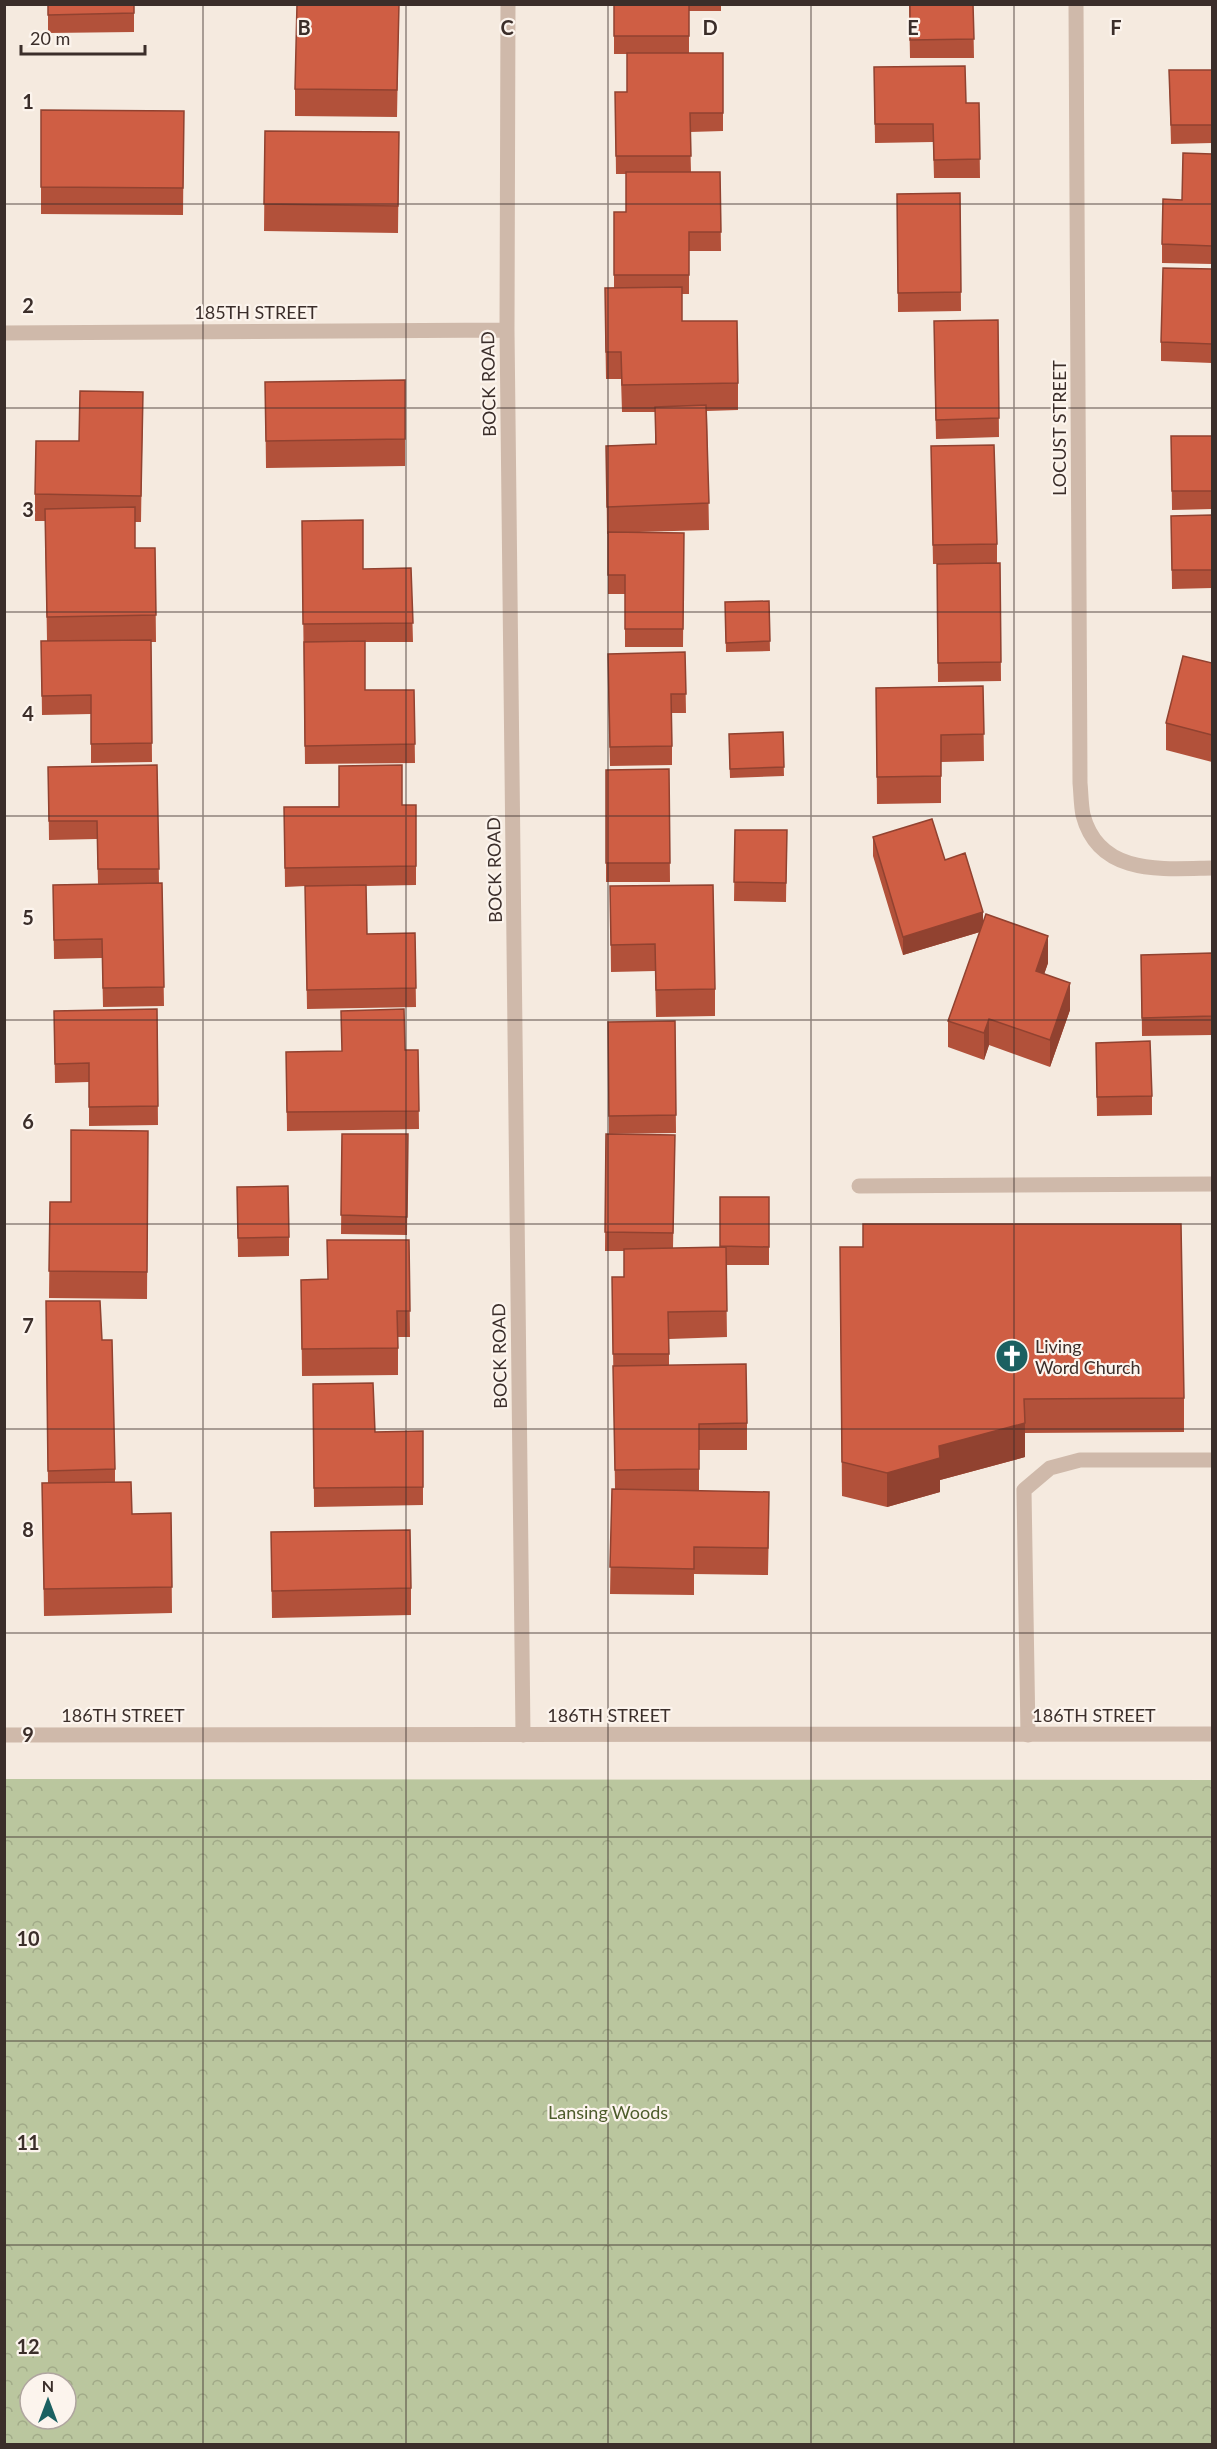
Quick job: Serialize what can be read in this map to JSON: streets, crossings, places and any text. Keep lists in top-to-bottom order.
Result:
{
  "streets": {
    "street": [
      "185TH STREET",
      "BOCK ROAD",
      "LOCUST STREET",
      "186TH STREET"
    ]
  },
  "crossings": [
    ["185TH STREET", "BOCK ROAD"],
    ["BOCK ROAD", "186TH STREET"]
  ],
  "parks": ["Lansing Woods"],
  "places": {
    "church": ["Living Word Church"]
  },
  "scale_bar": "20 m",
  "north": "top",
  "grid": {
    "columns": [
      "B",
      "C",
      "D",
      "E",
      "F"
    ],
    "rows": [
      "1",
      "2",
      "3",
      "4",
      "5",
      "6",
      "7",
      "8",
      "9",
      "10",
      "11",
      "12"
    ]
  }
}
